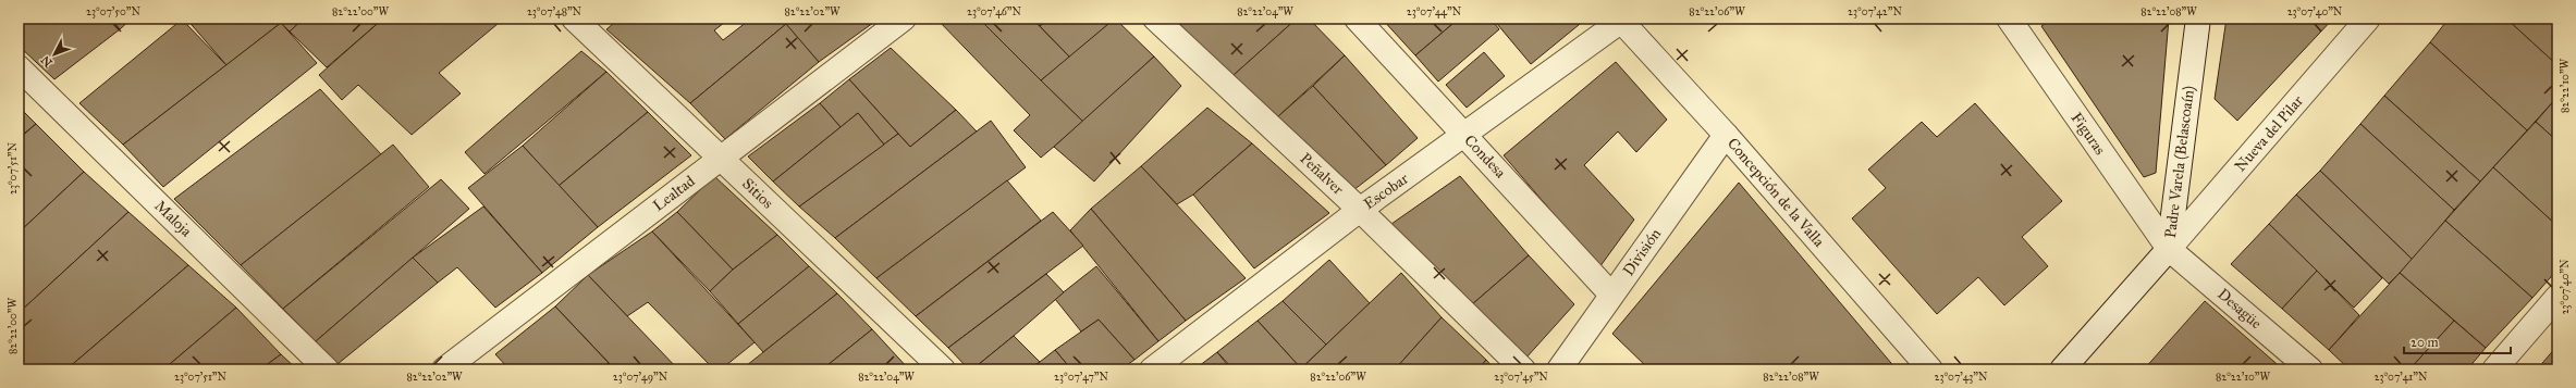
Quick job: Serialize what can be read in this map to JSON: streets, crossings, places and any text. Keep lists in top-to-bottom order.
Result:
{
  "streets": {
    "street": [
      "Figuras",
      "Nueva del Pilar",
      "Condesa",
      "Padre Varela (Belascoaín)",
      "Peñalver",
      "Escobar",
      "Concepción de la Valla",
      "Lealtad",
      "Sitios",
      "Maloja",
      "División",
      "Desagüe"
    ]
  },
  "crossings": [
    ["Figuras", "Nueva del Pilar"],
    ["Figuras", "Padre Varela (Belascoaín)"],
    ["Figuras", "Desagüe"],
    ["Nueva del Pilar", "Padre Varela (Belascoaín)"],
    ["Nueva del Pilar", "Desagüe"],
    ["Condesa", "Escobar"],
    ["Condesa", "División"],
    ["Padre Varela (Belascoaín)", "Desagüe"],
    ["Peñalver", "Escobar"],
    ["Escobar", "Concepción de la Valla"],
    ["Concepción de la Valla", "División"],
    ["Lealtad", "Sitios"]
  ],
  "scale_bar": "20 m",
  "north": "bottom left",
  "coordinates": [
    "23°07'50\"N",
    "82°22'00\"W",
    "23°07'48\"N",
    "82°22'02\"W",
    "23°07'46\"N",
    "82°22'04\"W",
    "23°07'44\"N",
    "82°22'06\"W",
    "23°07'42\"N",
    "82°22'08\"W",
    "23°07'40\"N",
    "82°22'10\"W",
    "23°07'51\"N",
    "23°07'49\"N",
    "23°07'47\"N",
    "23°07'45\"N",
    "23°07'43\"N",
    "23°07'41\"N"
  ]
}
